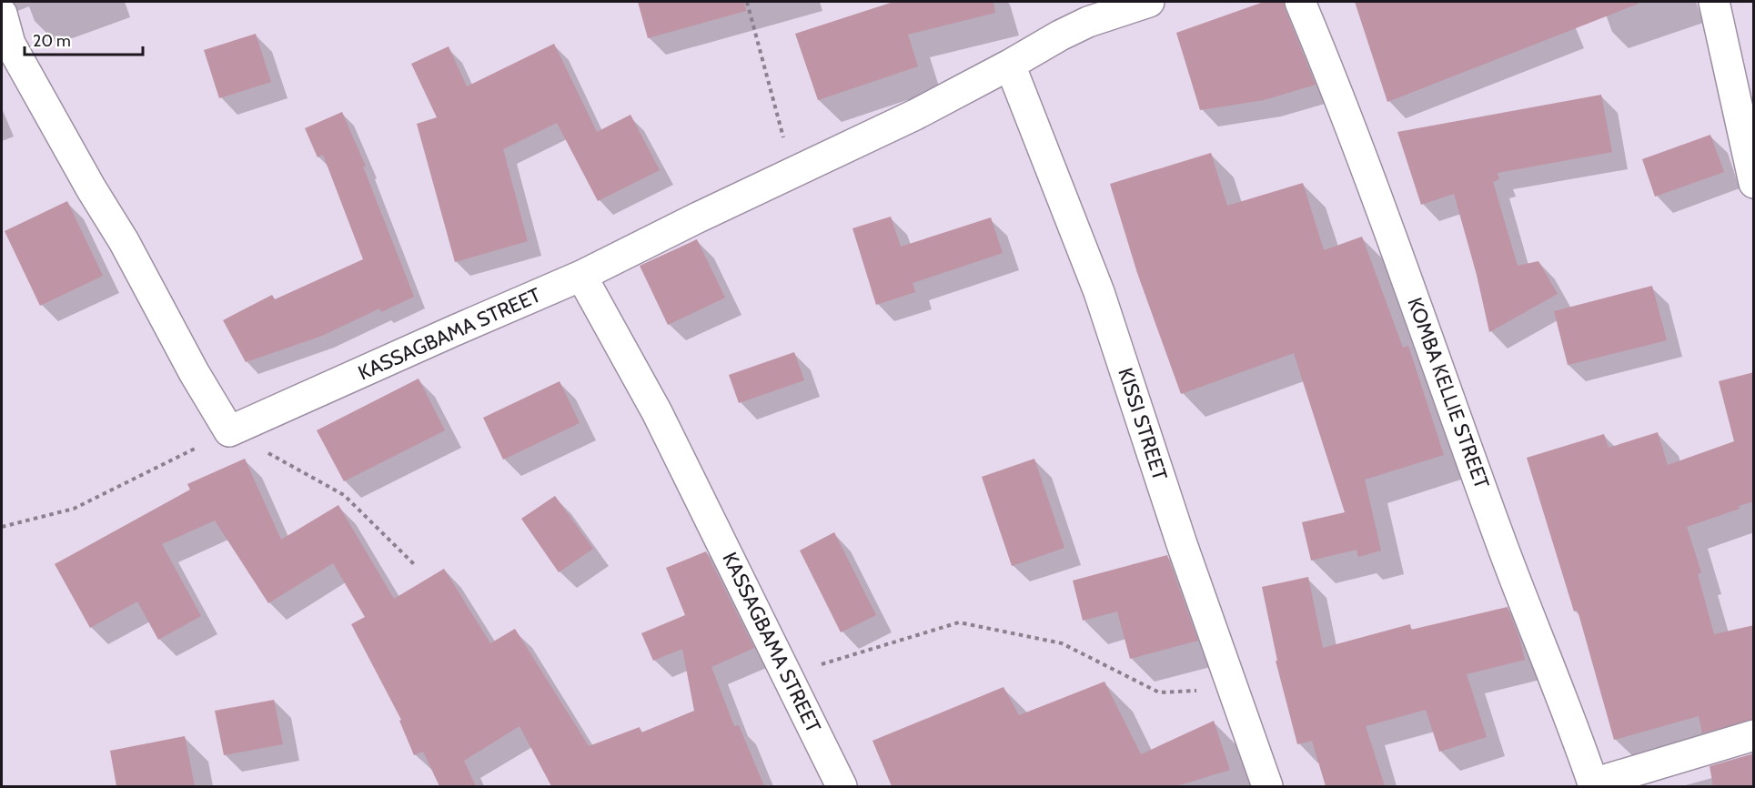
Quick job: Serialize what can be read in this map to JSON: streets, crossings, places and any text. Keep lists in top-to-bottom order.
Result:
{
  "streets": {
    "street": ["KASSAGBAMA STREET", "KOMBA KELLIE STREET", "KISSI STREET"]
  },
  "scale_bar": "20 m"
}
